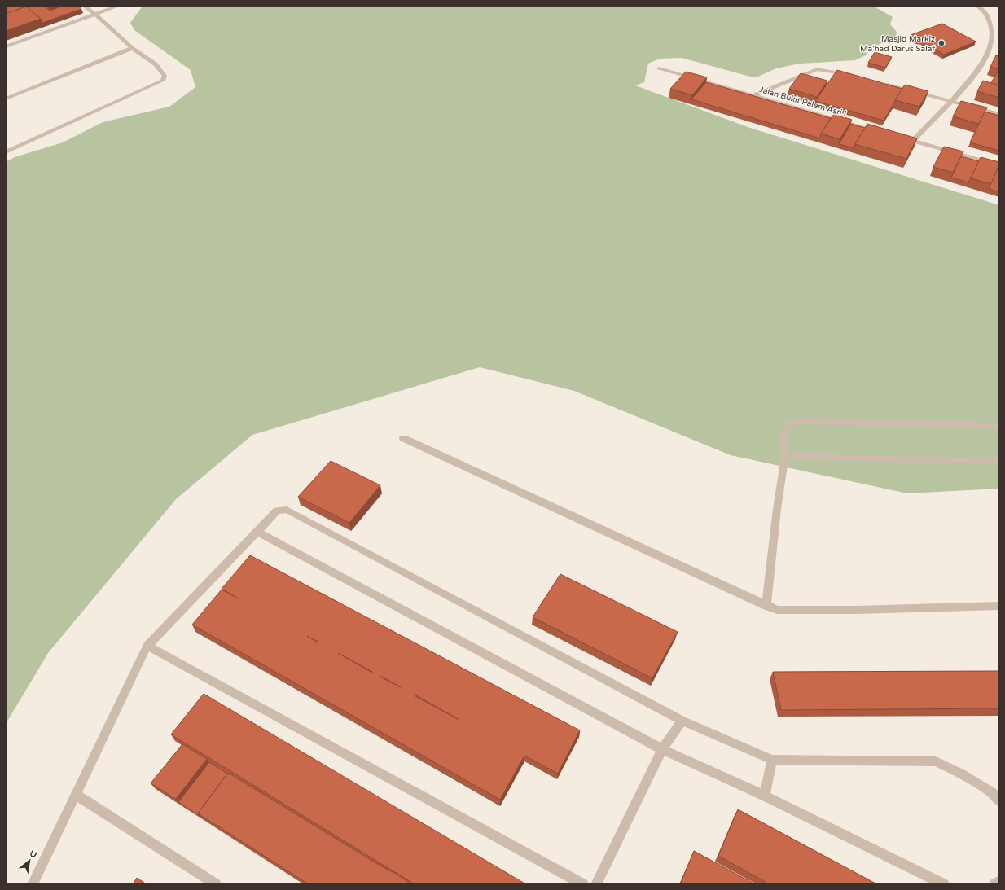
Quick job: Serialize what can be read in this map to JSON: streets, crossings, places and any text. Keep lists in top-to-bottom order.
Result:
{
  "streets": {
    "street": ["Jalan Bukit Palem Asri I"]
  },
  "places": ["Masjid Markiz Ma'had Darus Salaf"],
  "north": "top right"
}
